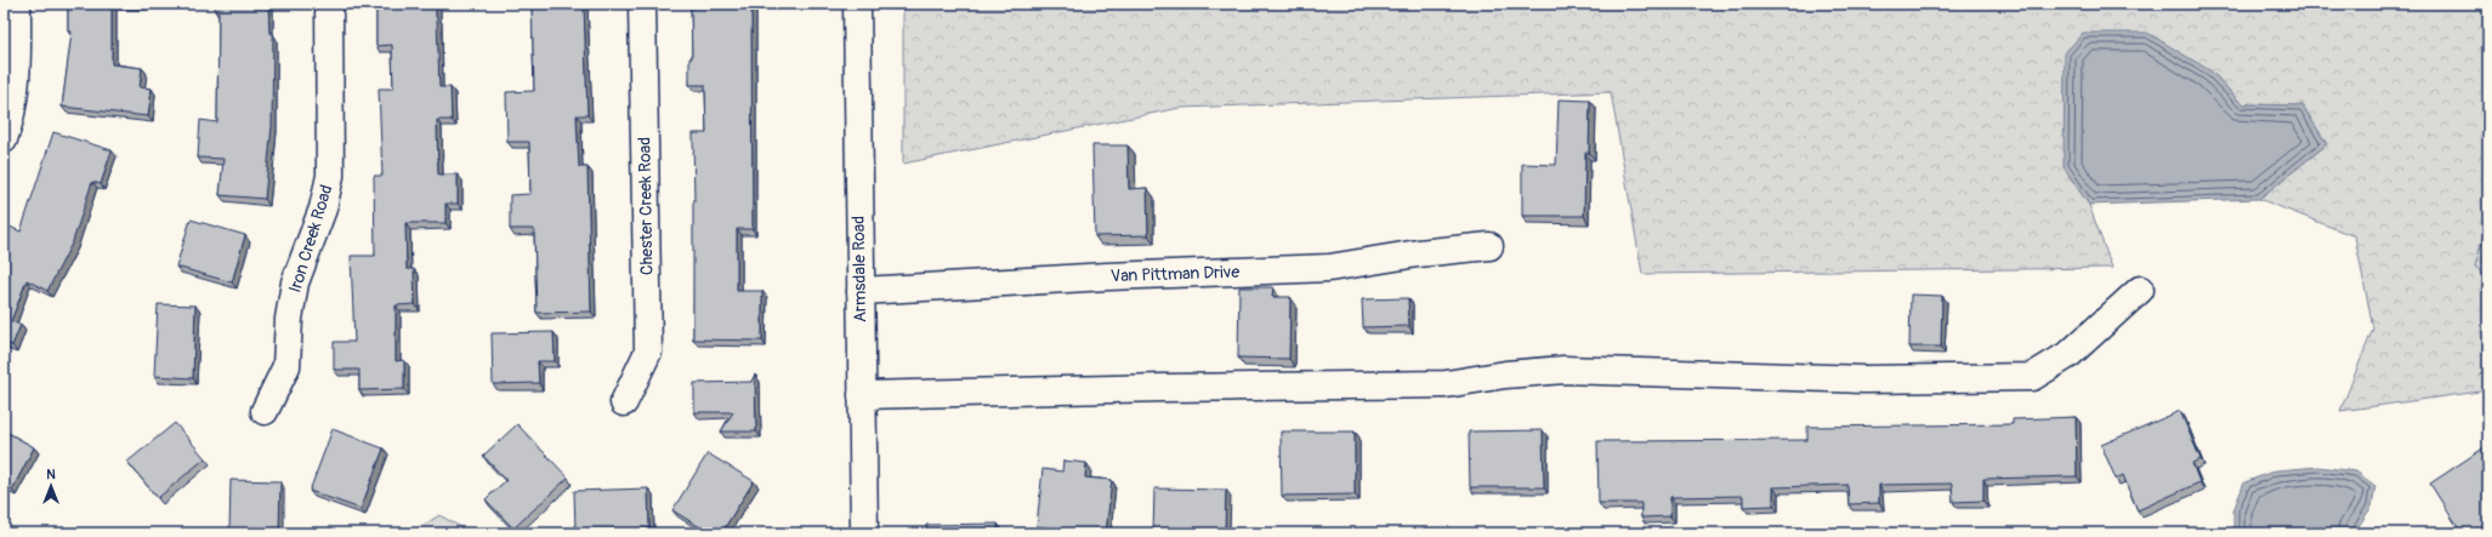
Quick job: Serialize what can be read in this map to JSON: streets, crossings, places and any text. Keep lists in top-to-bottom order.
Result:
{
  "streets": {
    "street": [
      "Chester Creek Road",
      "Iron Creek Road",
      "Armsdale Road",
      "Van Pittman Drive"
    ]
  },
  "crossings": [
    ["Armsdale Road", "Van Pittman Drive"]
  ],
  "north": "top"
}
